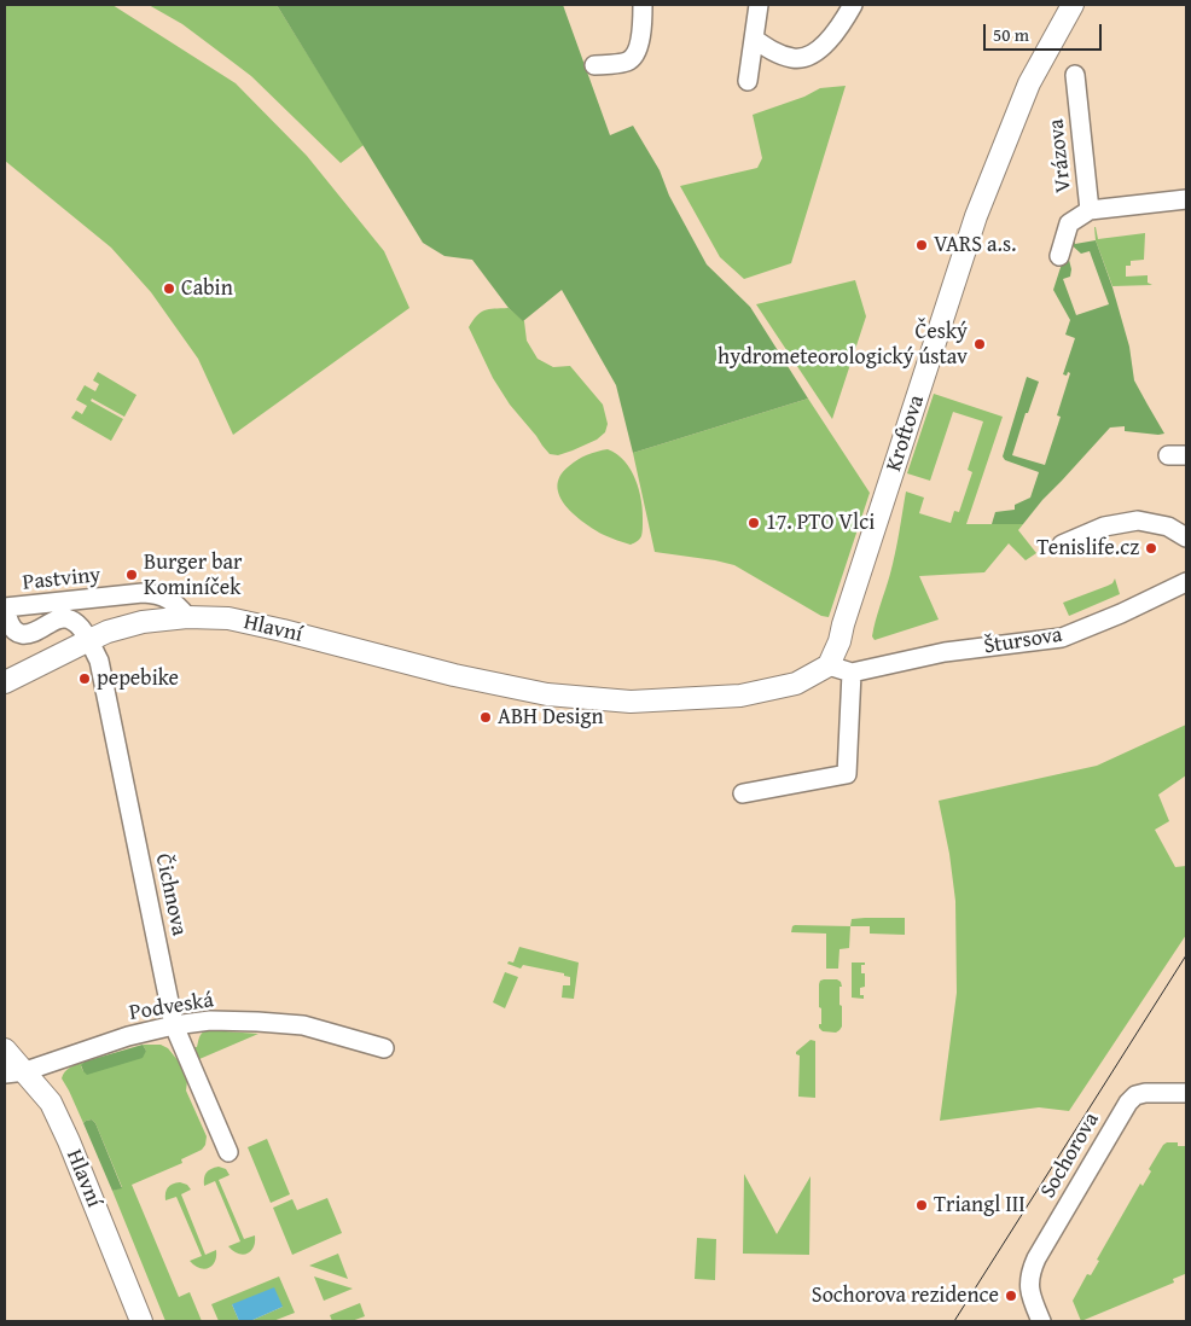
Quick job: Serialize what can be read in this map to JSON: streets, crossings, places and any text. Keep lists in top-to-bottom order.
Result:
{
  "streets": {
    "street": [
      "Vrázova",
      "Kroftova",
      "Pastviny",
      "Hlavní",
      "Štursova",
      "Čichnova",
      "Podveská",
      "Sochorova"
    ]
  },
  "crossings": [
    ["Kroftova", "Hlavní"],
    ["Pastviny", "Hlavní"],
    ["Hlavní", "Čichnova"],
    ["Hlavní", "Podveská"],
    ["Čichnova", "Podveská"]
  ],
  "places": [
    "VARS a.s.",
    "Cabin",
    "Český hydrometeorologický ústav",
    "17. PTO Vlci",
    "Tenislife.cz",
    "Burger bar Kominíček",
    "pepebike",
    "ABH Design",
    "Triangl III",
    "Sochorova rezidence"
  ],
  "scale_bar": "50 m"
}
